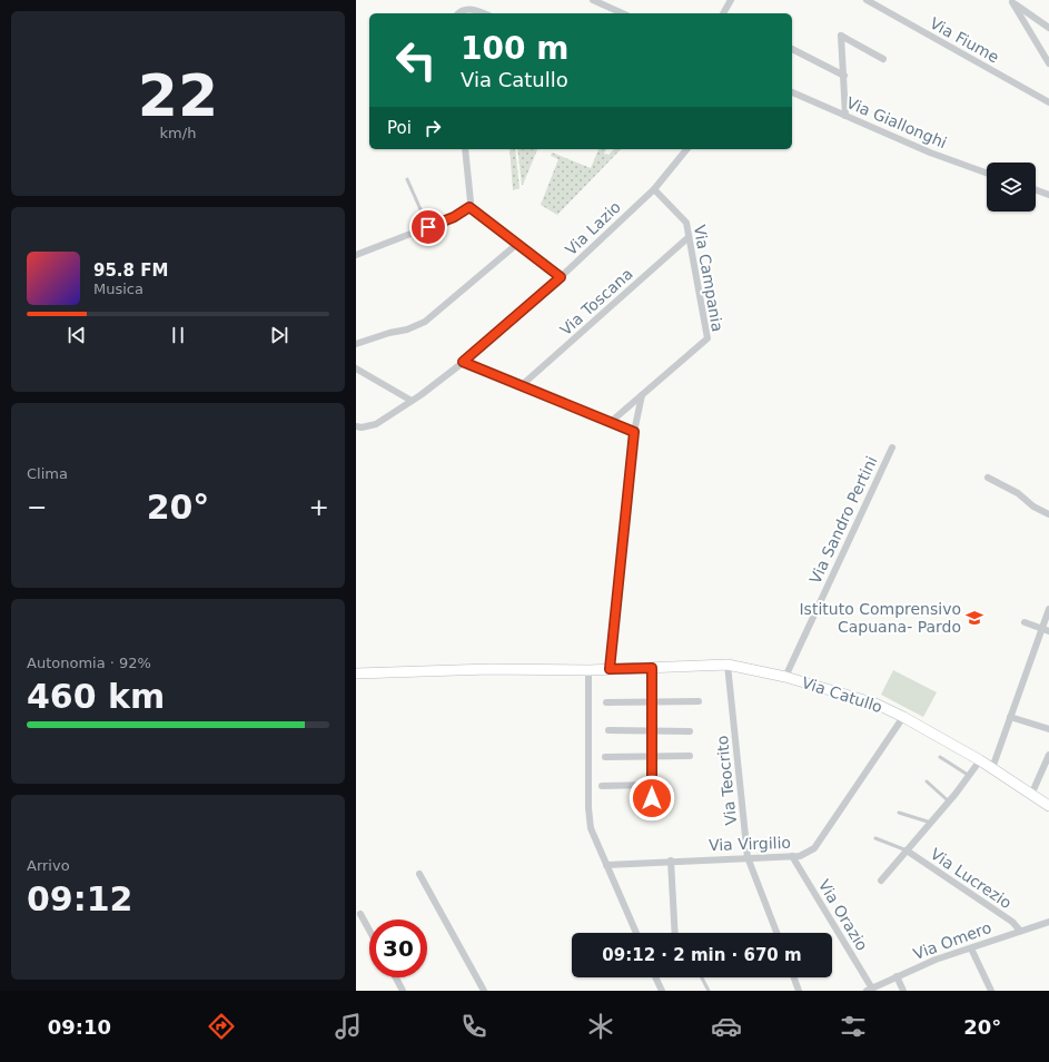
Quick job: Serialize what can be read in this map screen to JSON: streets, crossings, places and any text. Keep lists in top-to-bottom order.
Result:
{
  "streets": {
    "street": [
      "Via Fiume",
      "Via Giallonghi",
      "Via Lazio",
      "Via Campania",
      "Via Toscana",
      "Via Sandro Pertini",
      "Via Catullo",
      "Via Teocrito",
      "Via Virgilio",
      "Via Lucrezio",
      "Via Orazio",
      "Via Omero"
    ]
  },
  "crossings": [
    ["Via Lazio", "Via Campania"],
    ["Via Campania", "Via Toscana"],
    ["Via Sandro Pertini", "Via Catullo"],
    ["Via Catullo", "Via Teocrito"],
    ["Via Catullo", "Via Virgilio"],
    ["Via Catullo", "Via Lucrezio"],
    ["Via Teocrito", "Via Virgilio"],
    ["Via Virgilio", "Via Orazio"],
    ["Via Lucrezio", "Via Omero"],
    ["Via Orazio", "Via Omero"]
  ],
  "places": {
    "school or university": ["Istituto Comprensivo Capuana- Pardo"]
  },
  "page": {
    "tile": [
      ["22", "km/h"],
      "Clima",
      ["Autonomia · 92%", "460 km"],
      ["Arrivo", "09:12"]
    ],
    "turn": ["100 m", "Via Catullo"],
    "then": "Poi",
    "song": ["95.8 FM", "Musica"],
    "heat": ["−", "20°", "+"],
    "limit": "30",
    "trip": "09:12 · 2 min · 670 m",
    "tabs": ["09:10", "20°"]
  }
}
